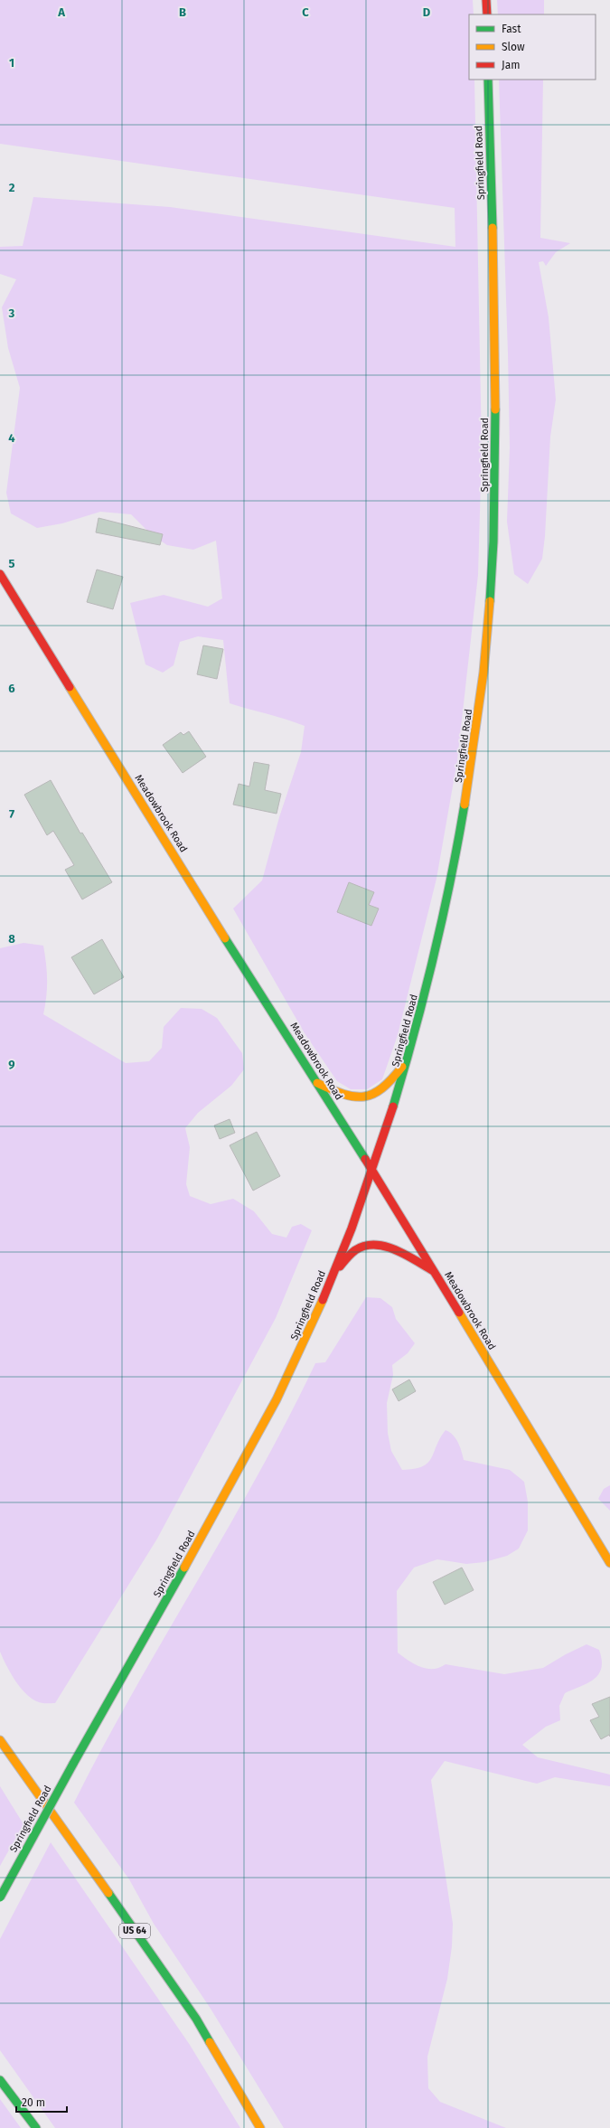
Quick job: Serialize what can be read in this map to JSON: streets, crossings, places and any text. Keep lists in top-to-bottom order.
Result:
{
  "streets": {
    "main road": ["Springfield Road", "Meadowbrook Road", "US 64"]
  },
  "crossings": [
    ["Springfield Road", "Meadowbrook Road"]
  ],
  "legend": ["Fast", "Slow", "Jam"],
  "scale_bar": "20 m",
  "grid": {
    "columns": [
      "A",
      "B",
      "C",
      "D"
    ],
    "rows": [
      "1",
      "2",
      "3",
      "4",
      "5",
      "6",
      "7",
      "8",
      "9"
    ]
  }
}
